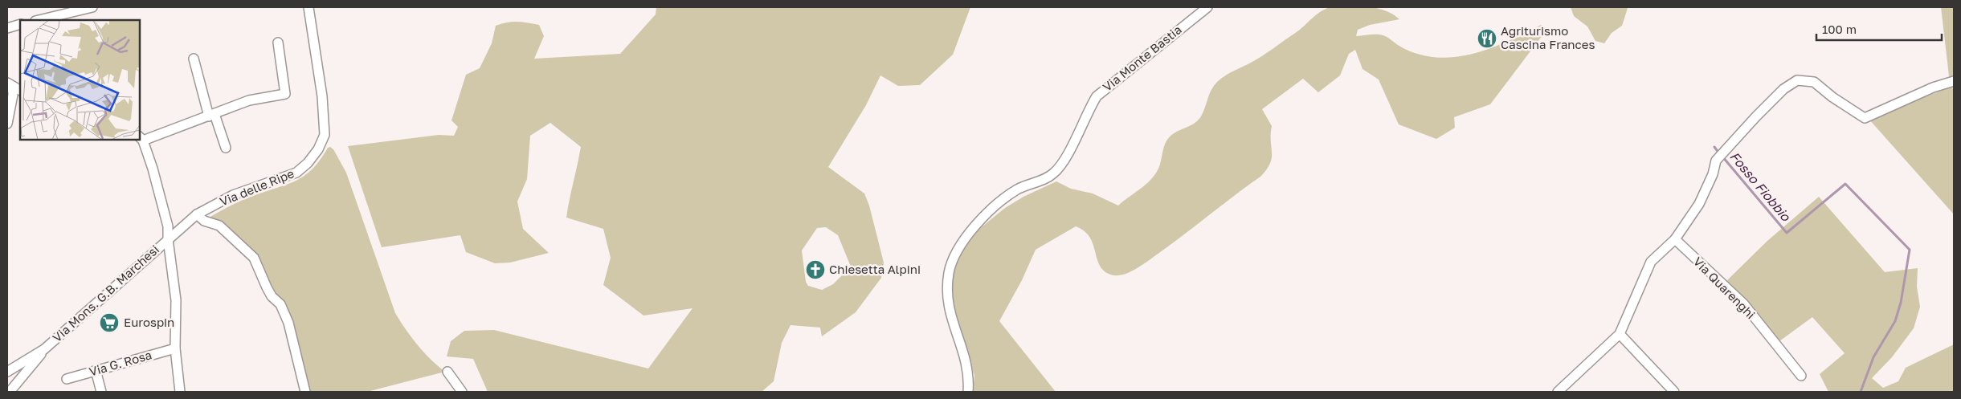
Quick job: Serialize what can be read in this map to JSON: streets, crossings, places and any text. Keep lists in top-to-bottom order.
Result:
{
  "streets": {
    "street": [
      "Via Monte Bastia",
      "Via delle Ripe",
      "Via Quarenghi",
      "Via Mons. G.B. Marchesi",
      "Via G. Rosa"
    ]
  },
  "crossings": [
    ["Via delle Ripe", "Via Mons. G.B. Marchesi"]
  ],
  "water": ["Fosso Fiobbio"],
  "places": {
    "restaurant": ["Agriturismo Cascina Frances"],
    "church": ["Chiesetta Alpini"],
    "supermarket": ["Eurospin"]
  },
  "scale_bar": "100 m"
}
